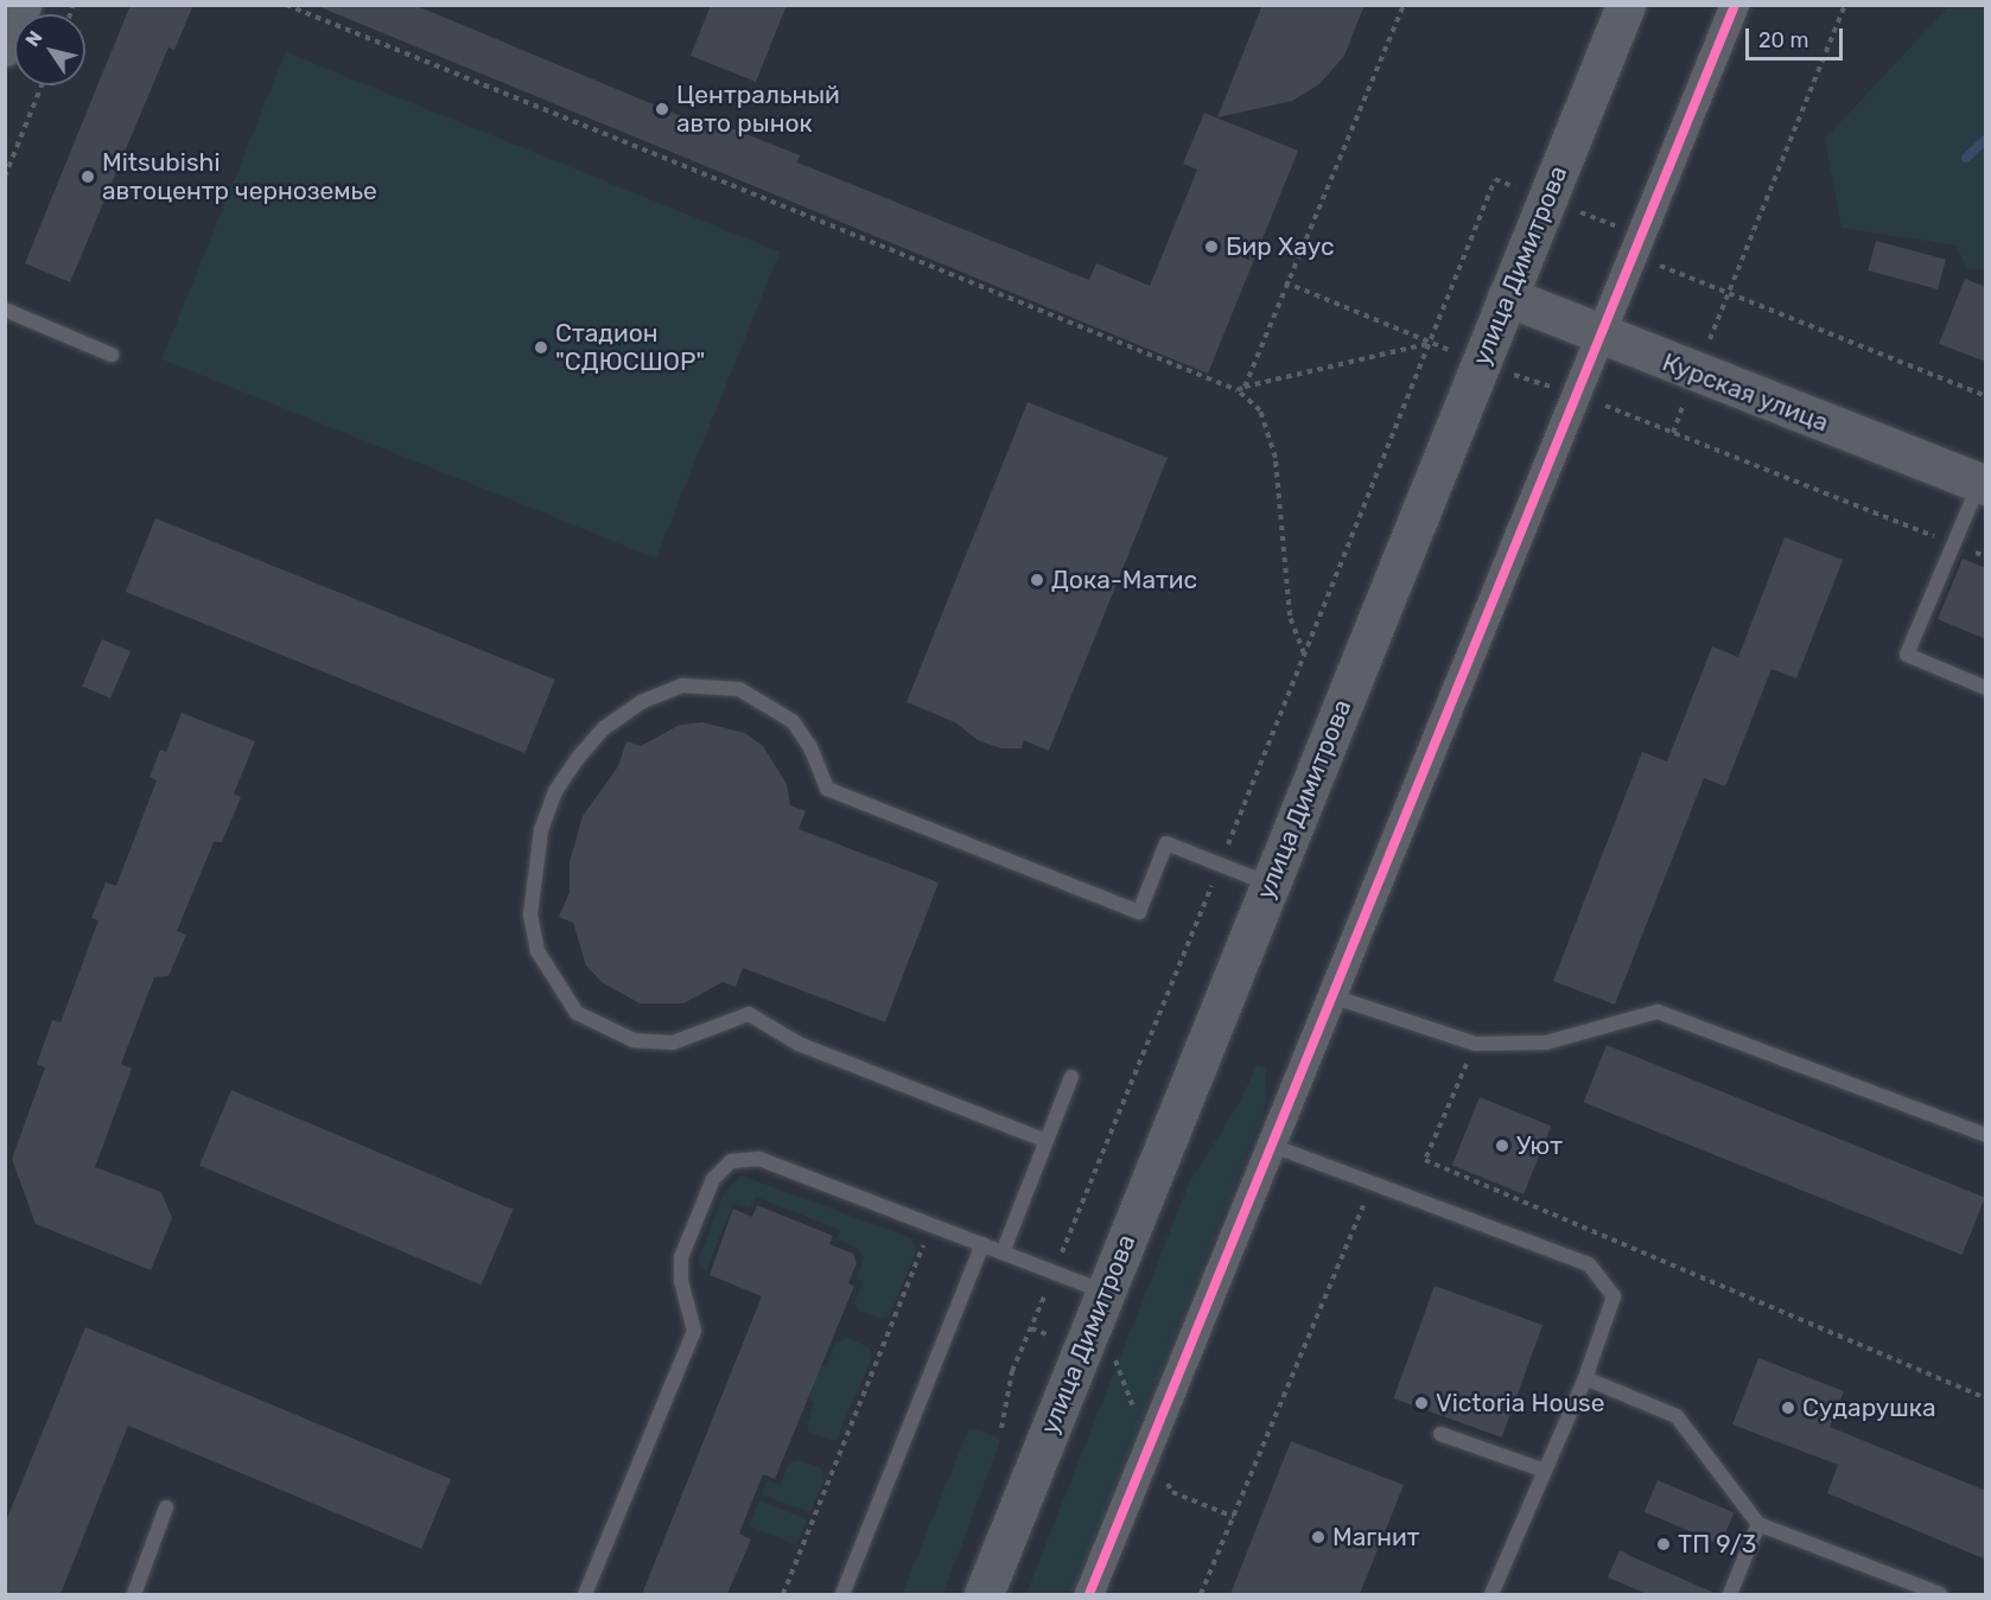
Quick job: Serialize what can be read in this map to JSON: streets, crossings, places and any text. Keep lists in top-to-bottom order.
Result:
{
  "streets": {
    "main road": ["улица Димитрова", "Курская улица"]
  },
  "crossings": [
    ["улица Димитрова", "Курская улица"]
  ],
  "places": [
    "Центральный авто рынок",
    "Mitsubishi автоцентр черноземье",
    "Бир Хаус",
    "Стадион \"СДЮСШОР\"",
    "Дока-Матис",
    "Уют",
    "Victoria House",
    "Сударушка",
    "Магнит",
    "ТП 9/3"
  ],
  "scale_bar": "20 m",
  "north": "top left"
}
